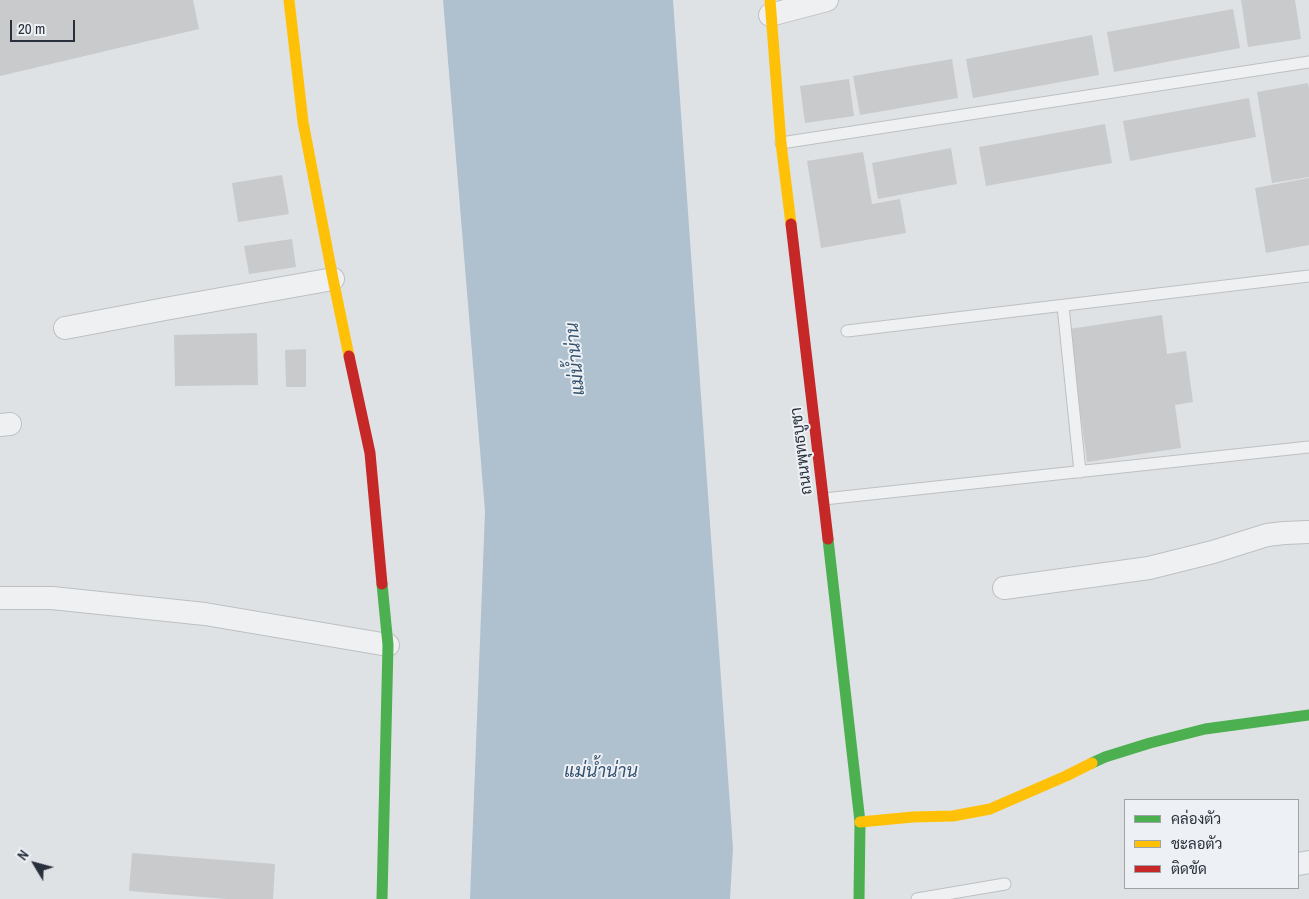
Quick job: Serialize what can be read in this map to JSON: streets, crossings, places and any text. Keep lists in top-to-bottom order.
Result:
{
  "streets": {
    "street": ["ถนนพุทธบูชา"]
  },
  "water": ["แม่น้ำน่าน"],
  "legend": ["คล่องตัว", "ชะลอตัว", "ติดขัด"],
  "scale_bar": "20 m",
  "north": "top left"
}
